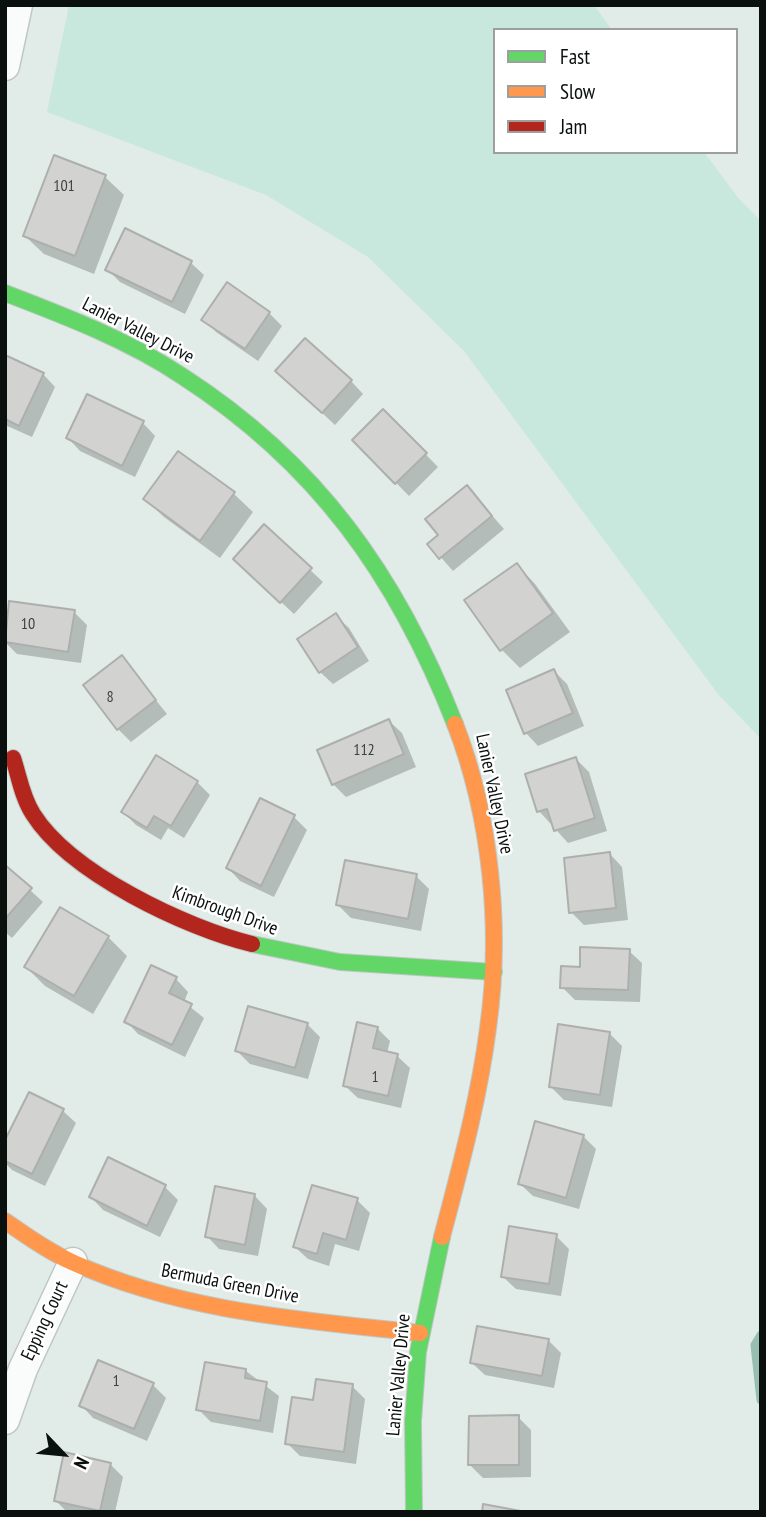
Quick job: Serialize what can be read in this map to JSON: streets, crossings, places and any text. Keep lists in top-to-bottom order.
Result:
{
  "streets": {
    "street": [
      "Lanier Valley Drive",
      "Kimbrough Drive",
      "Bermuda Green Drive",
      "Epping Court"
    ]
  },
  "crossings": [
    ["Lanier Valley Drive", "Kimbrough Drive"],
    ["Lanier Valley Drive", "Bermuda Green Drive"],
    ["Bermuda Green Drive", "Epping Court"]
  ],
  "house_numbers": [
    "101",
    "10",
    "8",
    "112",
    "1",
    "1"
  ],
  "legend": ["Fast", "Slow", "Jam"],
  "north": "bottom right"
}
